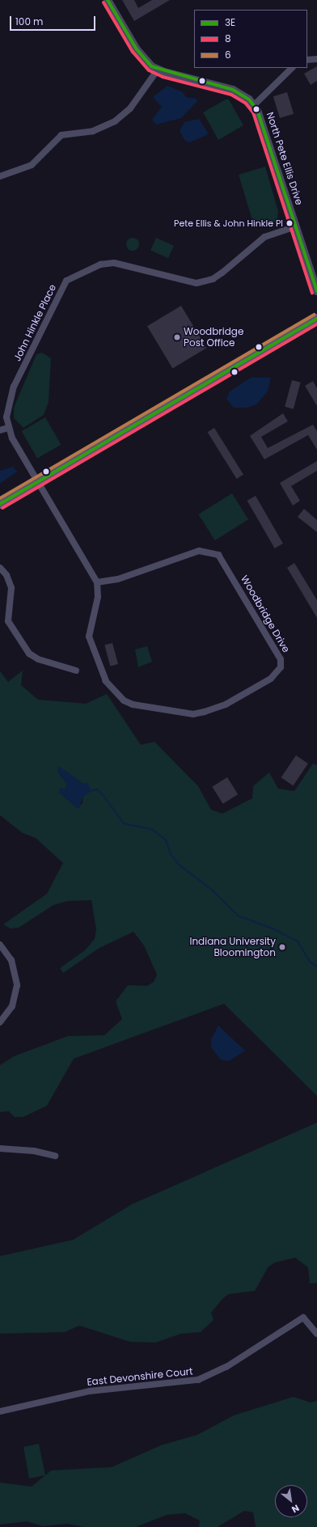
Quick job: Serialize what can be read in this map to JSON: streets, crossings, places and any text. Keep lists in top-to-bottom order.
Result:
{
  "streets": {
    "street": [
      "North Pete Ellis Drive",
      "John Hinkle Place",
      "Woodbridge Drive",
      "East Devonshire Court"
    ]
  },
  "crossings": [
    ["North Pete Ellis Drive", "John Hinkle Place"],
    ["John Hinkle Place", "Woodbridge Drive"]
  ],
  "places": ["Pete Ellis & John Hinkle Pl", "Woodbridge Post Office", "Indiana University Bloomington"],
  "lines": ["transit line 3E", "transit line 8", "transit line 6"],
  "legend": ["3E", "8", "6"],
  "scale_bar": "100 m",
  "north": "bottom right"
}
